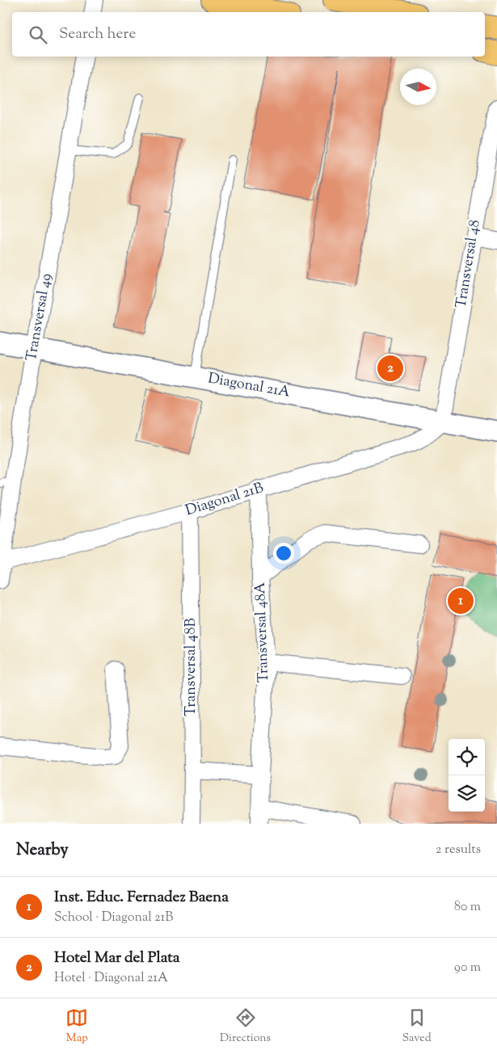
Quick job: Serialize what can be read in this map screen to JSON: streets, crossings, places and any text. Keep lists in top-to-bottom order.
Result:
{
  "streets": {
    "street": [
      "Transversal 48",
      "Transversal 49",
      "Diagonal 21A",
      "Diagonal 21B",
      "Transversal 48A",
      "Transversal 48B"
    ]
  },
  "crossings": [
    ["Transversal 48", "Diagonal 21A"],
    ["Transversal 48", "Diagonal 21B"],
    ["Transversal 49", "Diagonal 21A"],
    ["Transversal 49", "Diagonal 21B"],
    ["Diagonal 21A", "Diagonal 21B"],
    ["Diagonal 21B", "Transversal 48A"],
    ["Diagonal 21B", "Transversal 48B"]
  ],
  "north": "right",
  "page": {
    "search": "Search here",
    "pins": ["2", "1"],
    "heading": ["Nearby", "2 results"],
    "list": [
      {
        "mark": "1",
        "name": "Inst. Educ. Fernadez Baena",
        "note": "School · Diagonal 21B",
        "value": "80 m"
      },
      {
        "mark": "2",
        "name": "Hotel Mar del Plata",
        "note": "Hotel · Diagonal 21A",
        "value": "90 m"
      }
    ],
    "nav": ["Map", "Directions", "Saved"]
  }
}
